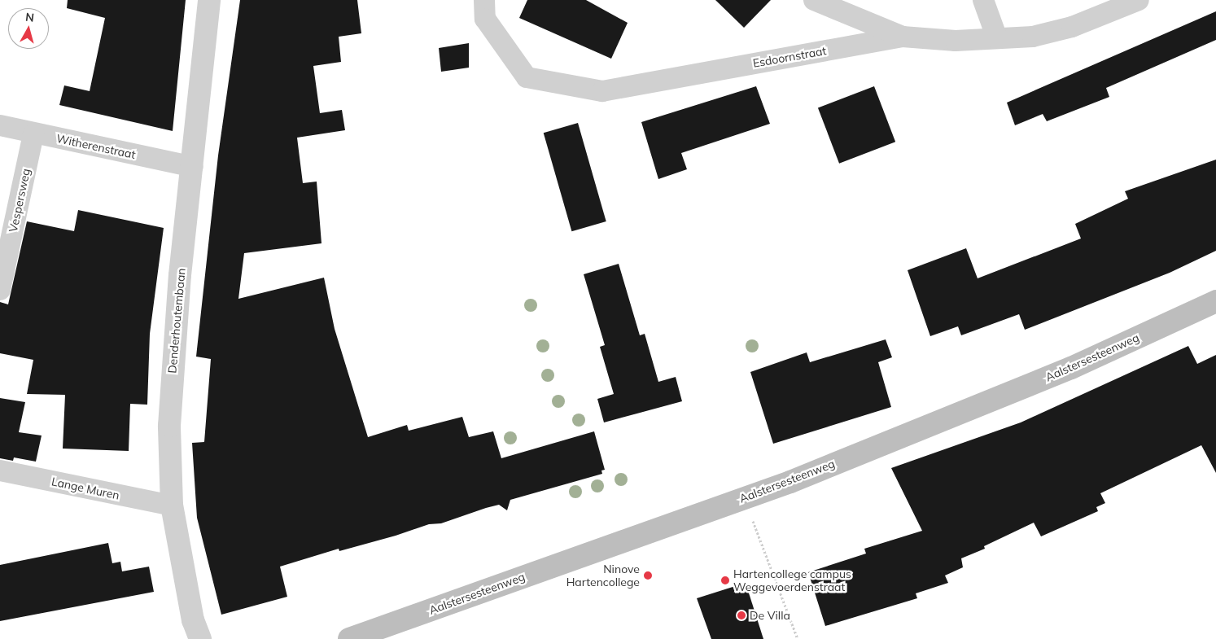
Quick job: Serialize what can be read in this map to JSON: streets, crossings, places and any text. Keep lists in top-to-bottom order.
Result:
{
  "streets": {
    "main road": ["Aalstersesteenweg"],
    "street": [
      "Esdoornstraat",
      "Witherenstraat",
      "Vespersweg",
      "Denderhoutembaan",
      "Lange Muren"
    ]
  },
  "crossings": [
    ["Witherenstraat", "Vespersweg"],
    ["Witherenstraat", "Denderhoutembaan"],
    ["Denderhoutembaan", "Lange Muren"]
  ],
  "places": ["Ninove Hartencollege", "Hartencollege campus Weggevoerdenstraat", "De Villa"],
  "north": "top"
}
